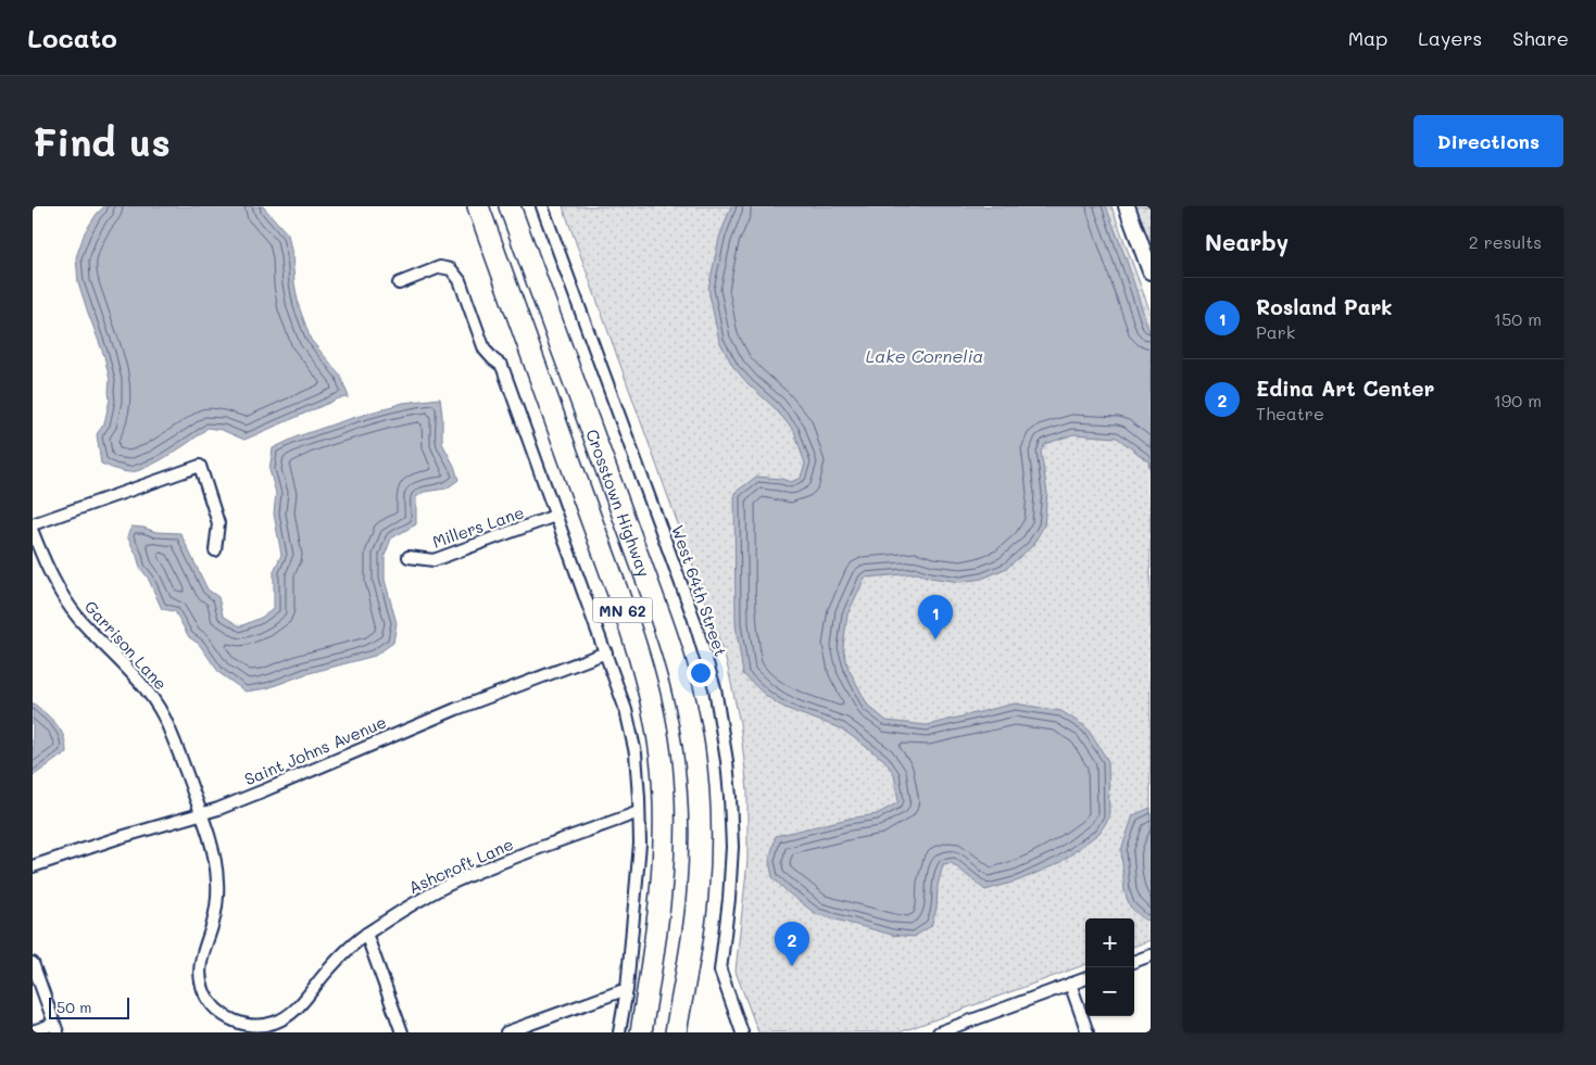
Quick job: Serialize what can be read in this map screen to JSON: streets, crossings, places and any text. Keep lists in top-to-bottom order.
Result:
{
  "streets": {
    "highway": ["Crosstown Highway", "MN 62"],
    "street": [
      "Millers Lane",
      "West 64th Street",
      "Garrison Lane",
      "Saint Johns Avenue",
      "Ashcroft Lane"
    ]
  },
  "crossings": [
    ["Garrison Lane", "Saint Johns Avenue"],
    ["Garrison Lane", "Ashcroft Lane"],
    ["Saint Johns Avenue", "Ashcroft Lane"]
  ],
  "water": ["Lake Cornelia"],
  "scale_bar": "50 m",
  "page": {
    "header": "Locato",
    "nav": ["Map", "Layers", "Share"],
    "buttons": "Directions",
    "title": "Find us",
    "heading": ["Nearby", "2 results"],
    "list": [
      {
        "mark": "1",
        "name": "Rosland Park",
        "note": "Park",
        "value": "150 m"
      },
      {
        "mark": "2",
        "name": "Edina Art Center",
        "note": "Theatre",
        "value": "190 m"
      }
    ],
    "pins": ["1", "2"],
    "map_buttons": ["+", "−"],
    "scale": "50 m"
  }
}
